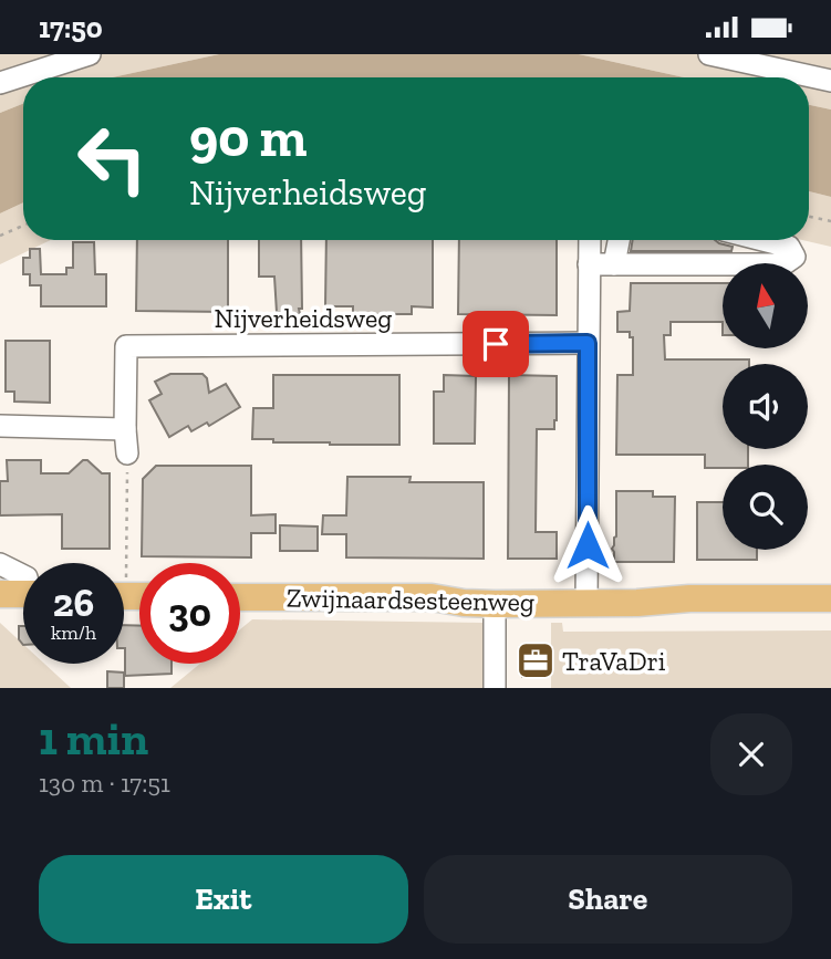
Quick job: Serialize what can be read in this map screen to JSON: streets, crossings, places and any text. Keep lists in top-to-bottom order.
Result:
{
  "streets": {
    "main road": ["Zwijnaardsesteenweg"],
    "street": ["Nijverheidsweg"]
  },
  "places": {
    "office": ["TraVaDri"]
  },
  "north": "top",
  "page": {
    "status": "17:50",
    "turn": ["90 m", "Nijverheidsweg"],
    "speed": "26 km/h",
    "limit": "30",
    "heading": ["1 min", "130 m · 17:51"],
    "buttons": ["Exit", "Share"]
  }
}
